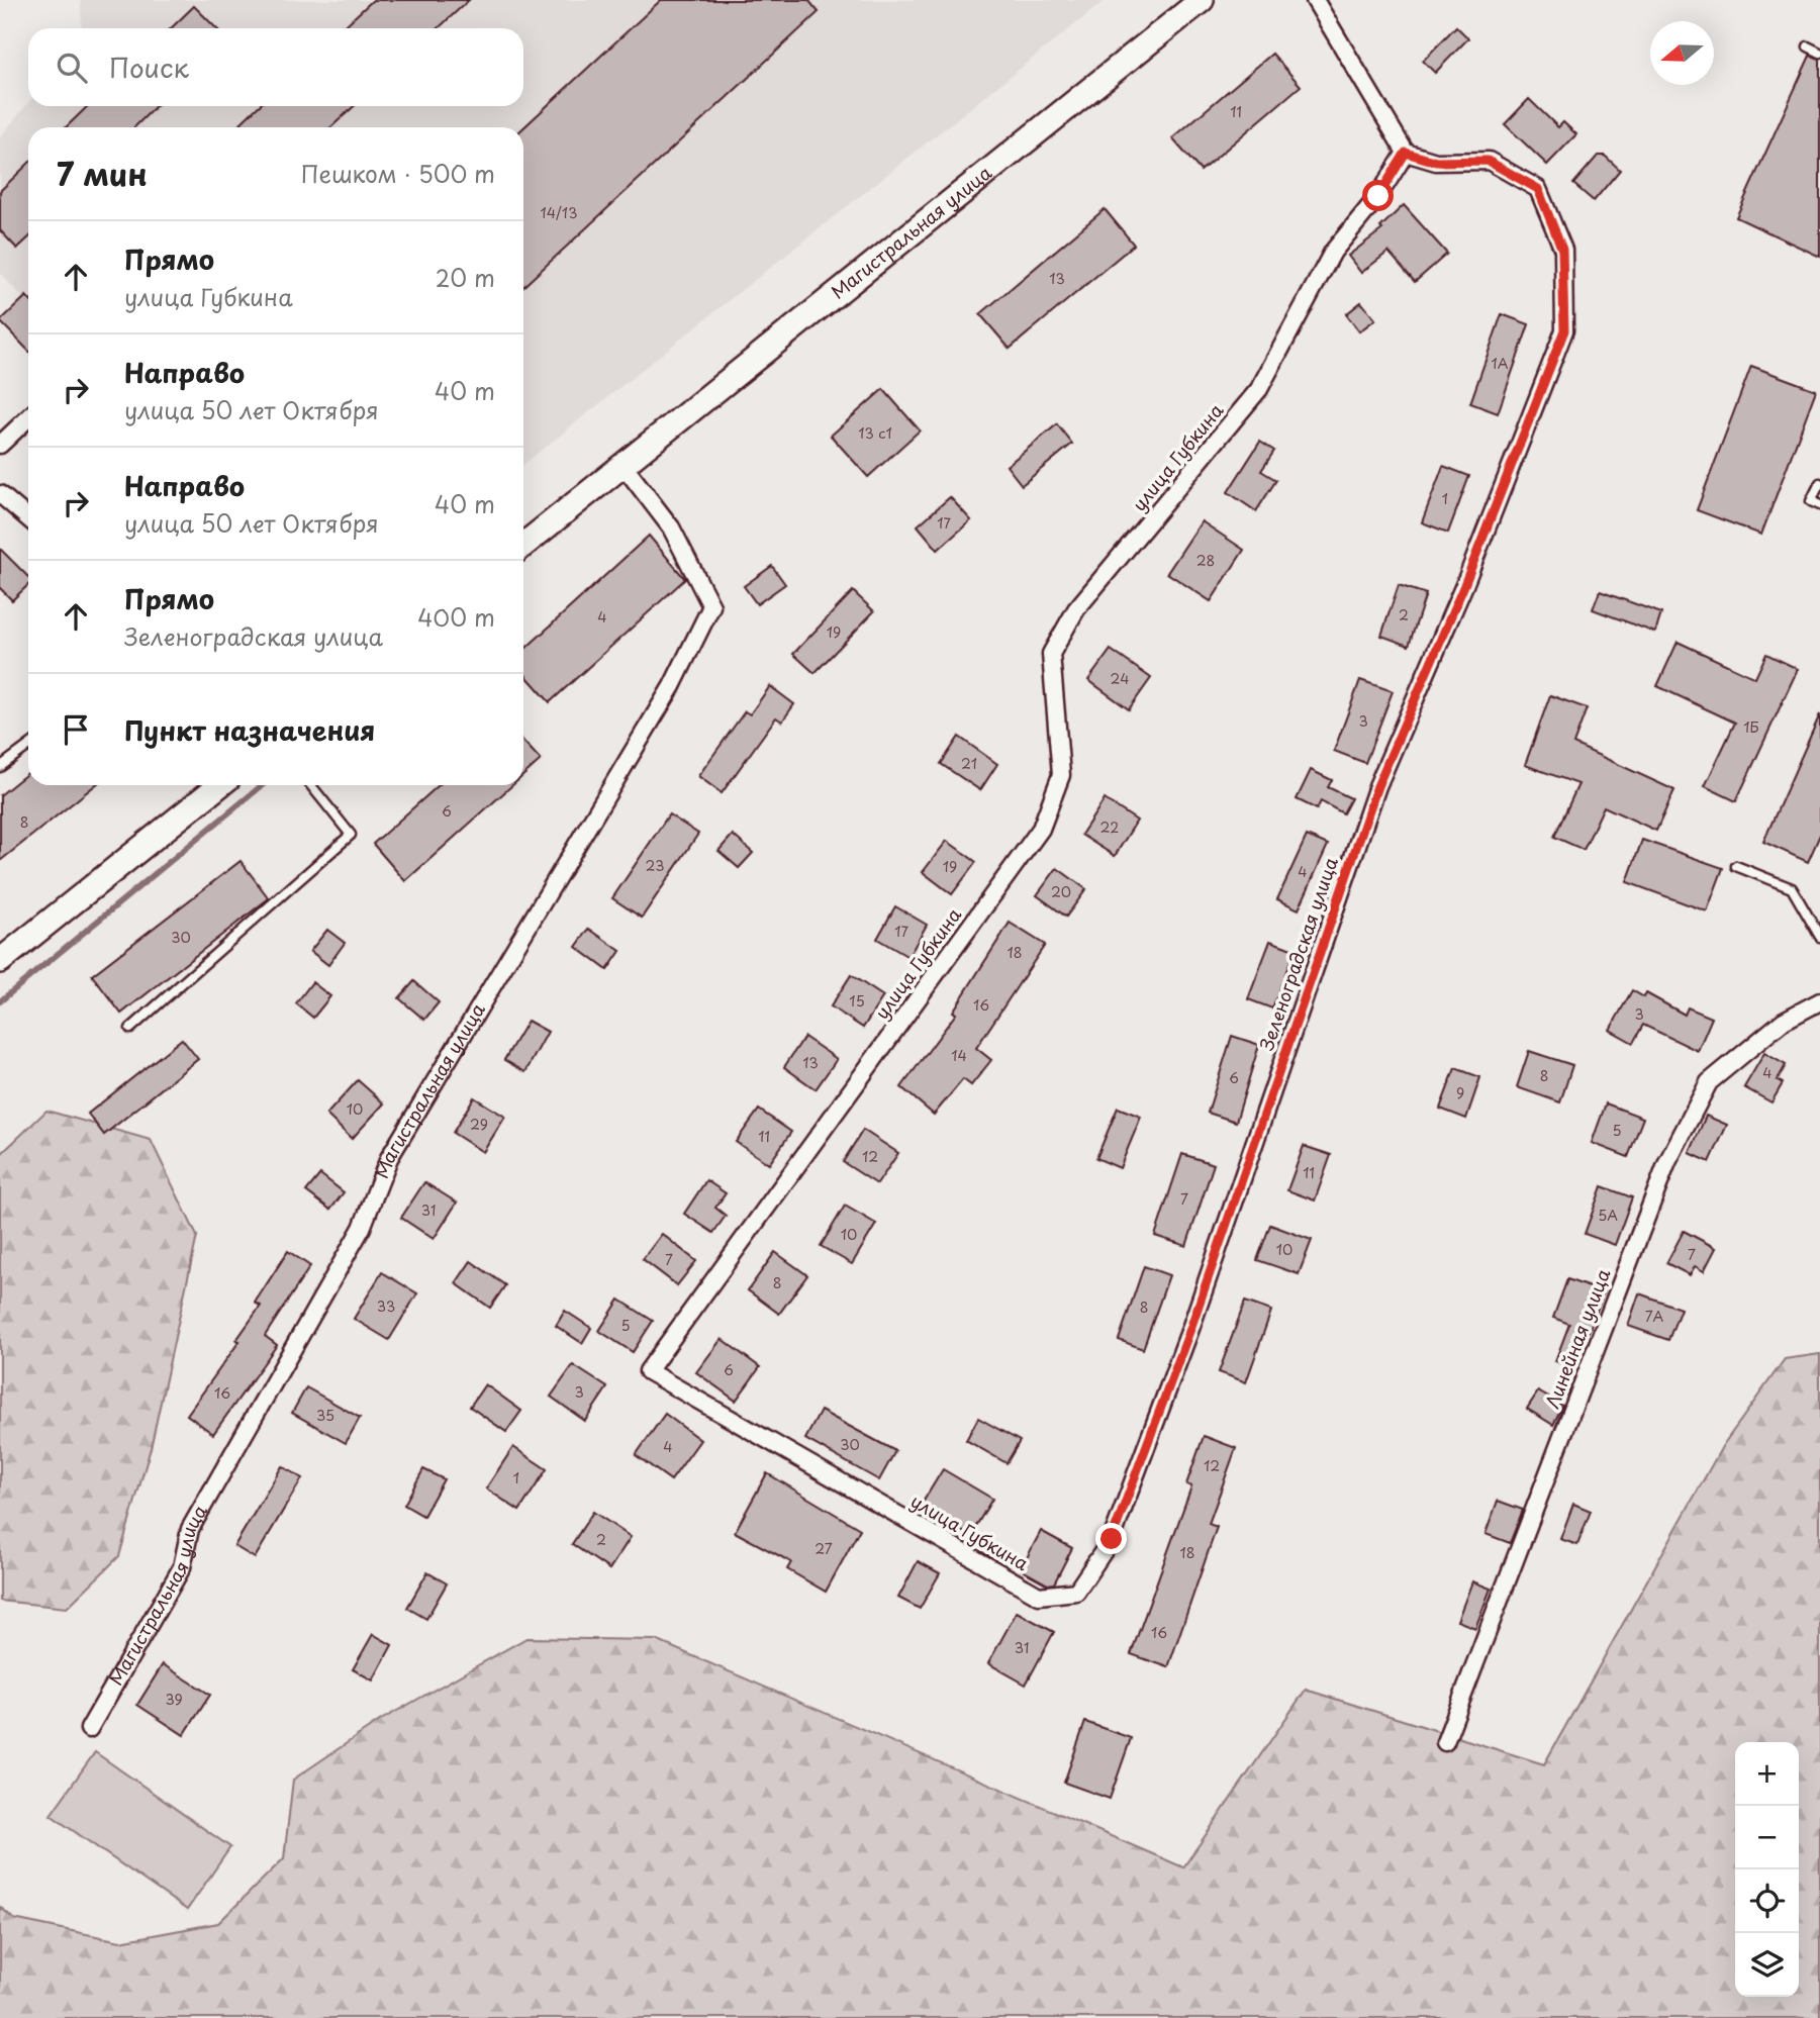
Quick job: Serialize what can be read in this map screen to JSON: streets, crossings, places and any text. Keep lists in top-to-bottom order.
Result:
{
  "streets": {
    "main road": ["Магистральная улица"],
    "street": ["улица Губкина", "Зеленоградская улица", "Линейная улица"]
  },
  "crossings": [
    ["улица Губкина", "Зеленоградская улица"]
  ],
  "house_numbers": [
    "11",
    "14/13",
    "13",
    "1А",
    "13 с1",
    "1",
    "17",
    "28",
    "2",
    "4",
    "19",
    "24",
    "3",
    "1Б",
    "21",
    "6",
    "8",
    "22",
    "23",
    "19",
    "4",
    "20",
    "17",
    "30",
    "18",
    "15",
    "16",
    "3",
    "14",
    "13",
    "4",
    "8",
    "6",
    "9",
    "10",
    "29",
    "5",
    "11",
    "12",
    "11",
    "7",
    "31",
    "5А",
    "10",
    "10",
    "7",
    "7",
    "8",
    "33",
    "8",
    "7А",
    "5",
    "6",
    "3",
    "16",
    "35",
    "30",
    "4",
    "12",
    "1",
    "2",
    "27",
    "18",
    "16",
    "31",
    "39"
  ],
  "north": "left",
  "page": {
    "search": "Поиск",
    "heading": ["7 мин", "Пешком · 500 m"],
    "list": [
      ["Прямо", "улица Губкина", "20 m"],
      ["Направо", "улица 50 лет Октября", "40 m"],
      ["Направо", "улица 50 лет Октября", "40 m"],
      ["Прямо", "Зеленоградская улица", "400 m"],
      "Пункт назначения"
    ],
    "map_buttons": ["+", "−"]
  }
}
